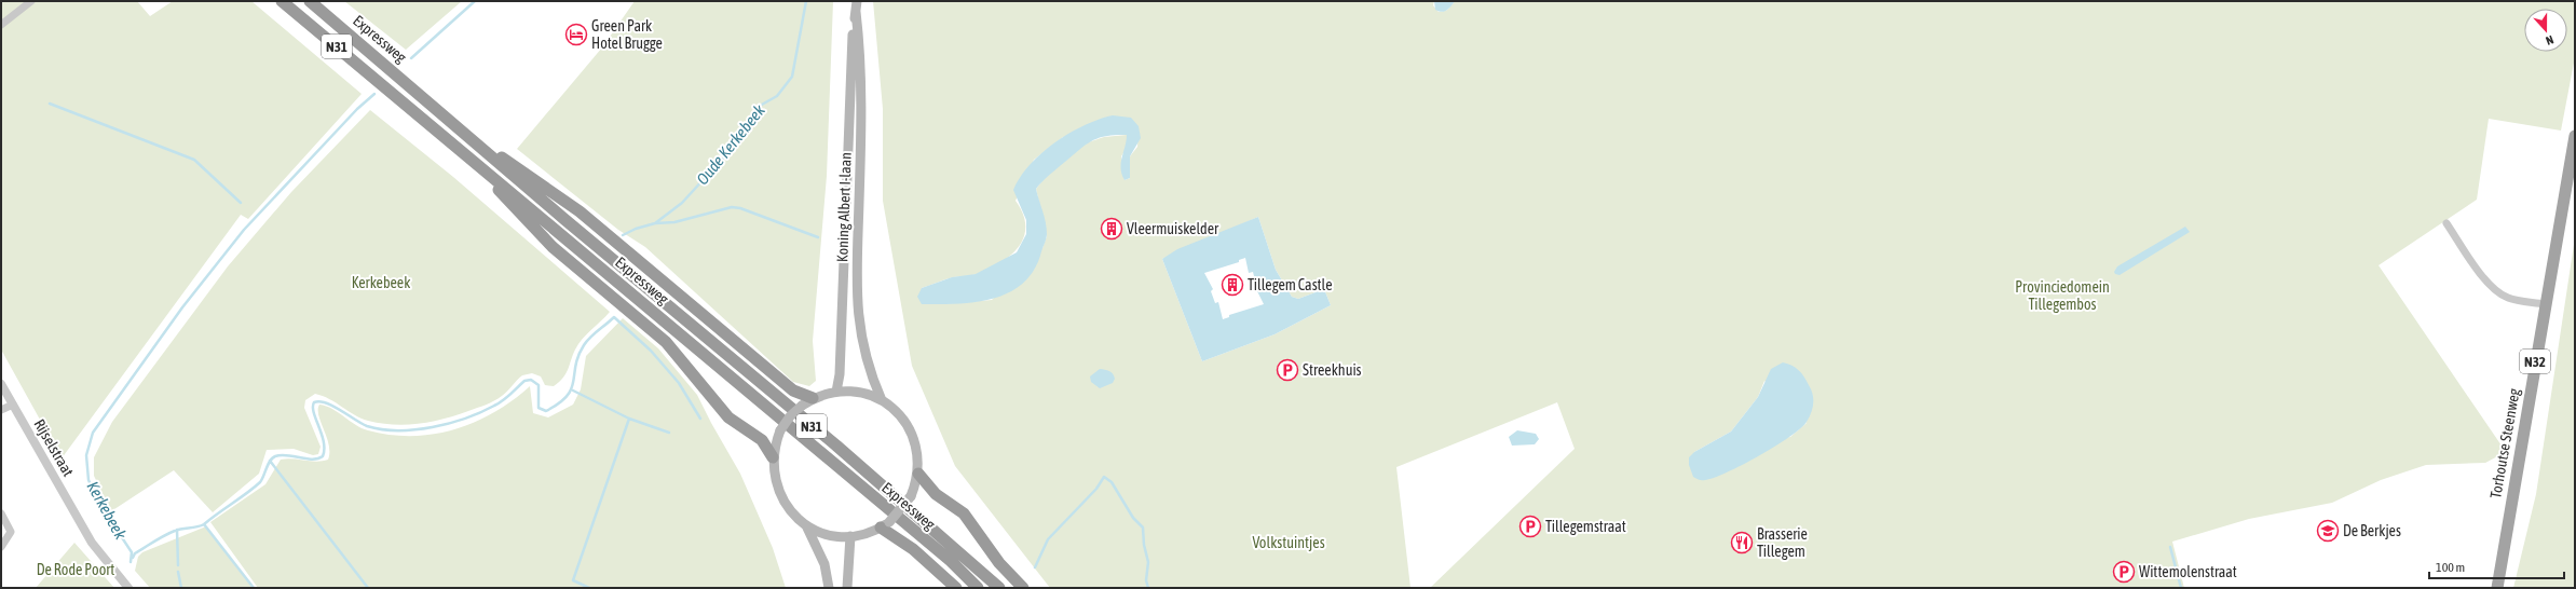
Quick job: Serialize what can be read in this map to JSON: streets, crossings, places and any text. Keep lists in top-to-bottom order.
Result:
{
  "streets": {
    "highway": ["Expressweg", "N31"],
    "main road": ["Koning Albert I-laan", "N32", "Torhoutse Steenweg"],
    "street": ["Rijselstraat"]
  },
  "crossings": [
    ["Expressweg", "N31"],
    ["N31", "Koning Albert I-laan"]
  ],
  "water": ["Oude Kerkebeek", "Kerkebeek"],
  "parks": [
    "Kerkebeek",
    "Provinciedomein Tillegembos",
    "Volkstuintjes",
    "De Rode Poort"
  ],
  "places": {
    "hotel": ["Green Park Hotel Brugge"],
    "building": ["Vleermuiskelder", "Tillegem Castle"],
    "parking": ["Streekhuis", "Tillegemstraat", "Wittemolenstraat"],
    "school or university": ["De Berkjes"],
    "restaurant": ["Brasserie Tillegem"]
  },
  "scale_bar": "100 m",
  "north": "bottom"
}
